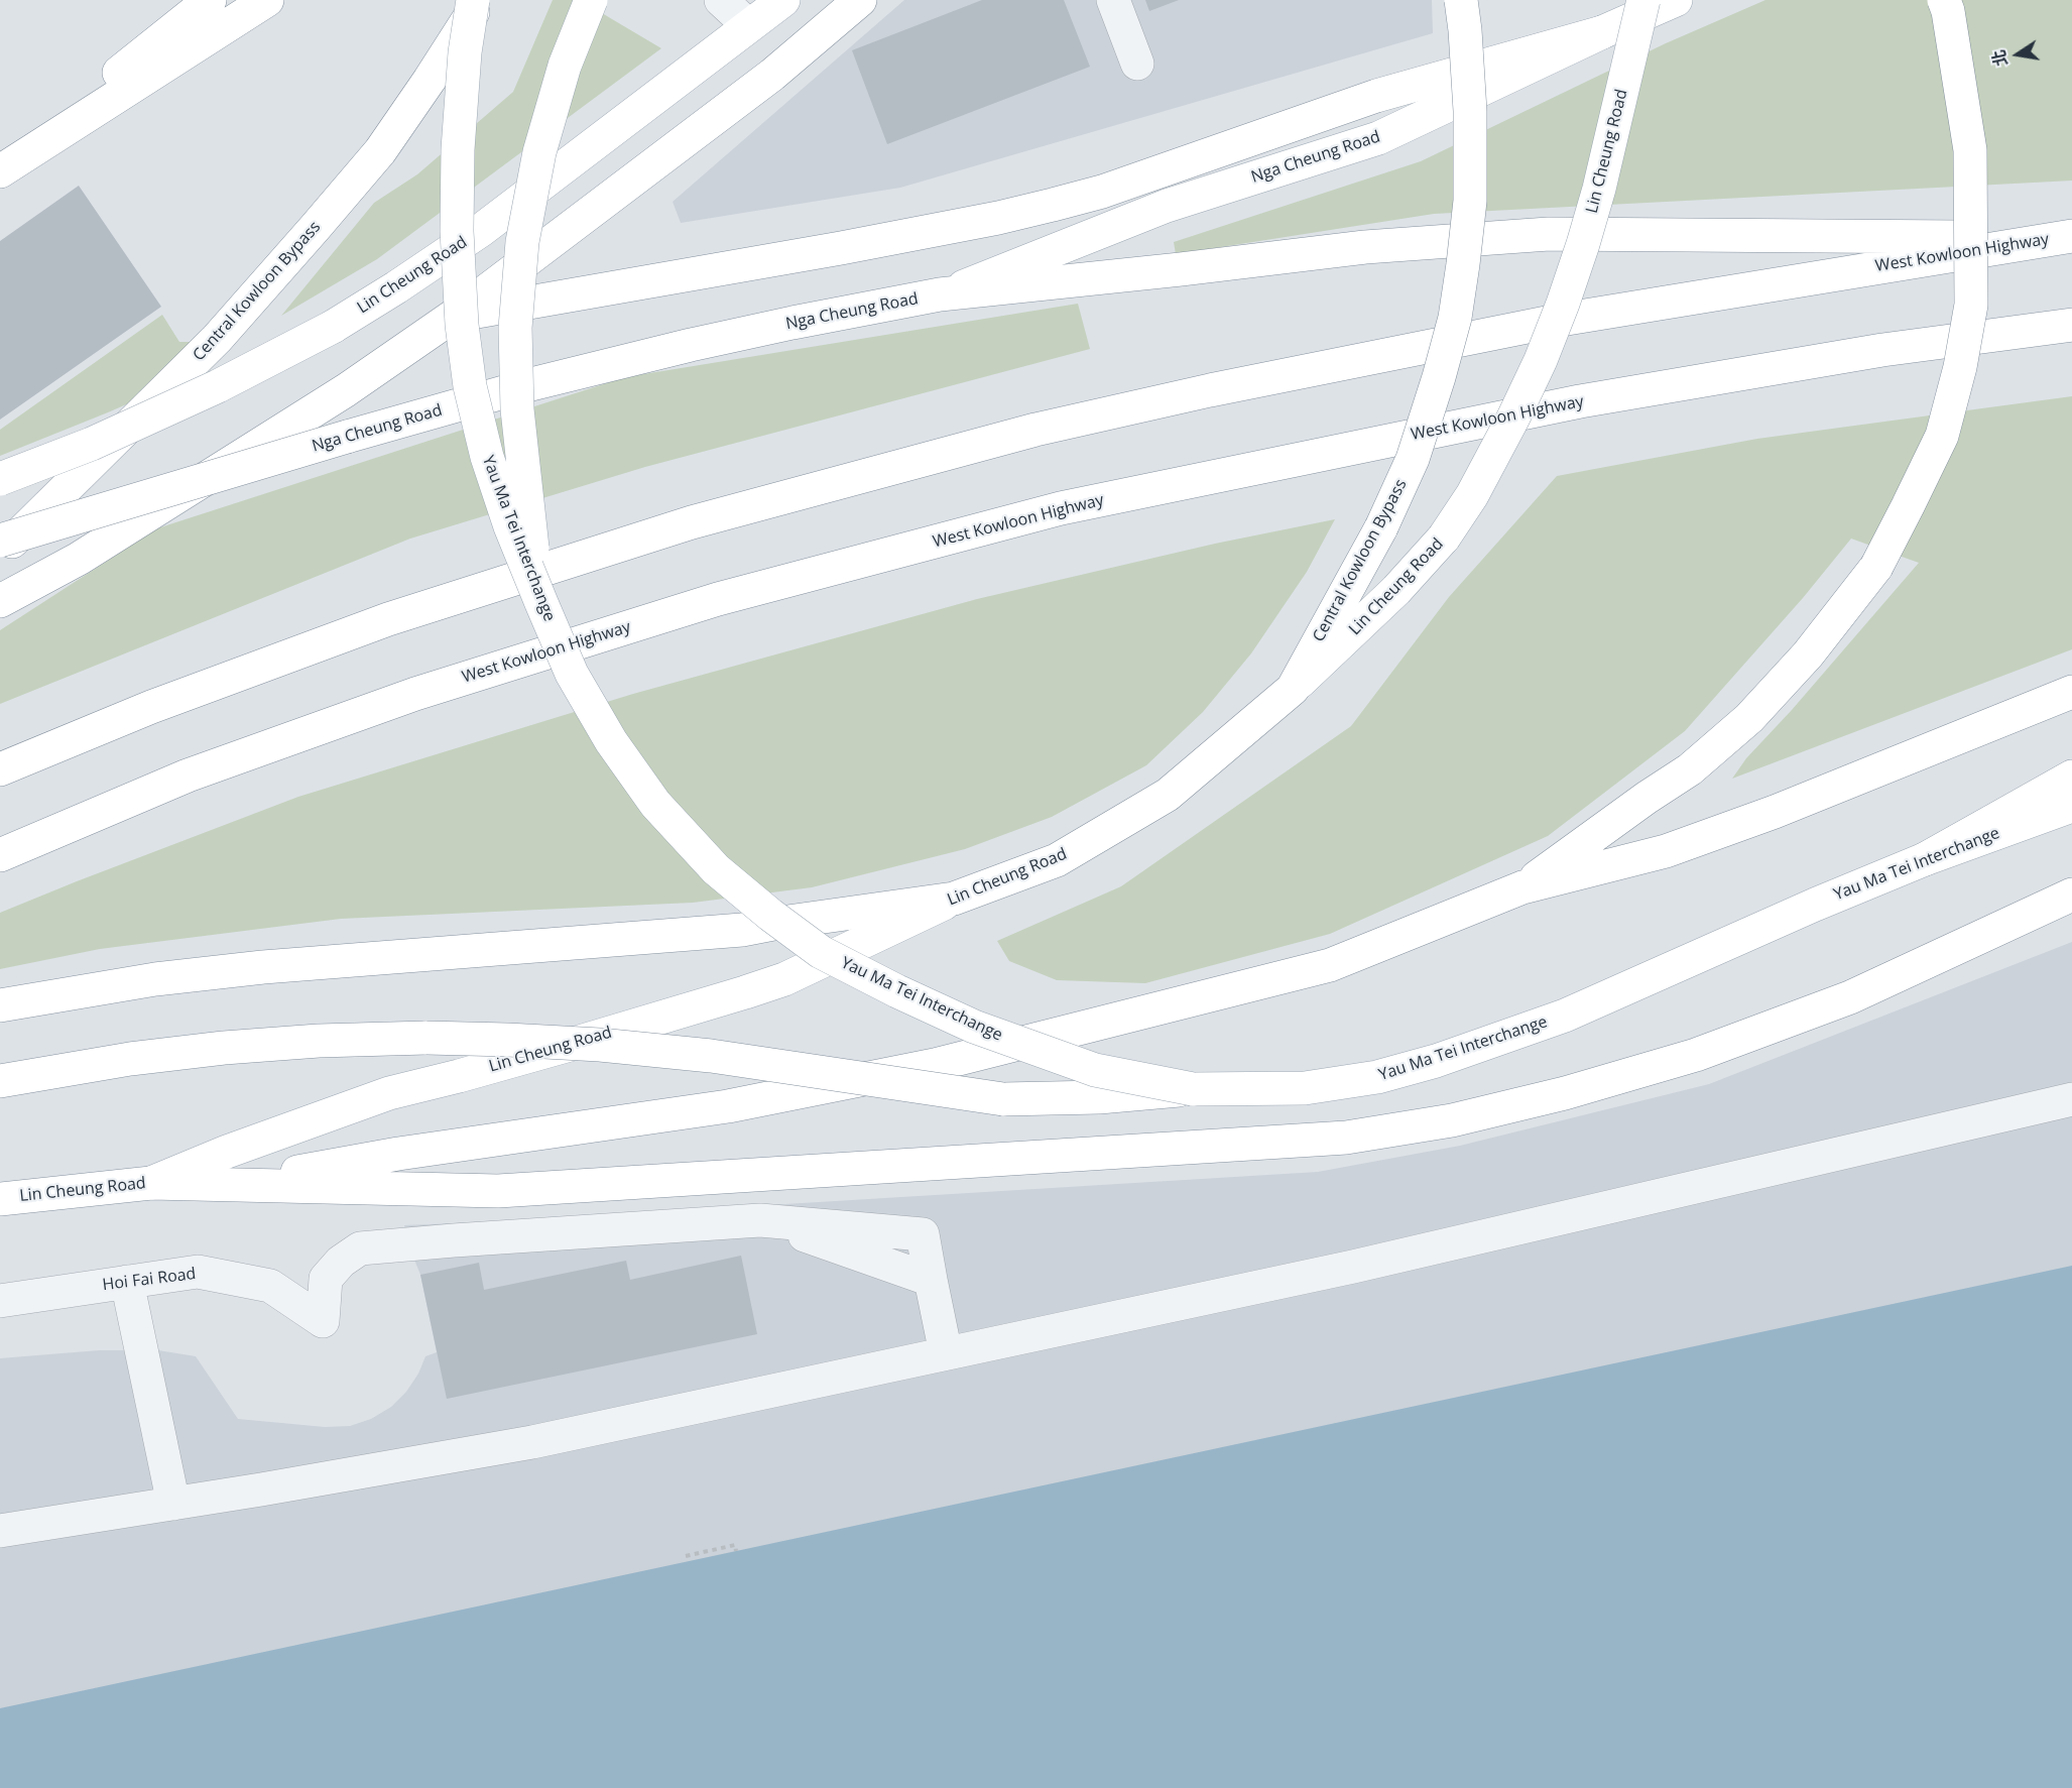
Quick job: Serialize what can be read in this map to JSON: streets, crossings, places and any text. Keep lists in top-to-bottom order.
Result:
{
  "streets": {
    "main road": [
      "Lin Cheung Road",
      "Nga Cheung Road",
      "West Kowloon Highway",
      "Central Kowloon Bypass",
      "Yau Ma Tei Interchange"
    ],
    "street": ["Hoi Fai Road"]
  },
  "crossings": [
    ["Lin Cheung Road", "Central Kowloon Bypass"]
  ],
  "north": "left"
}
